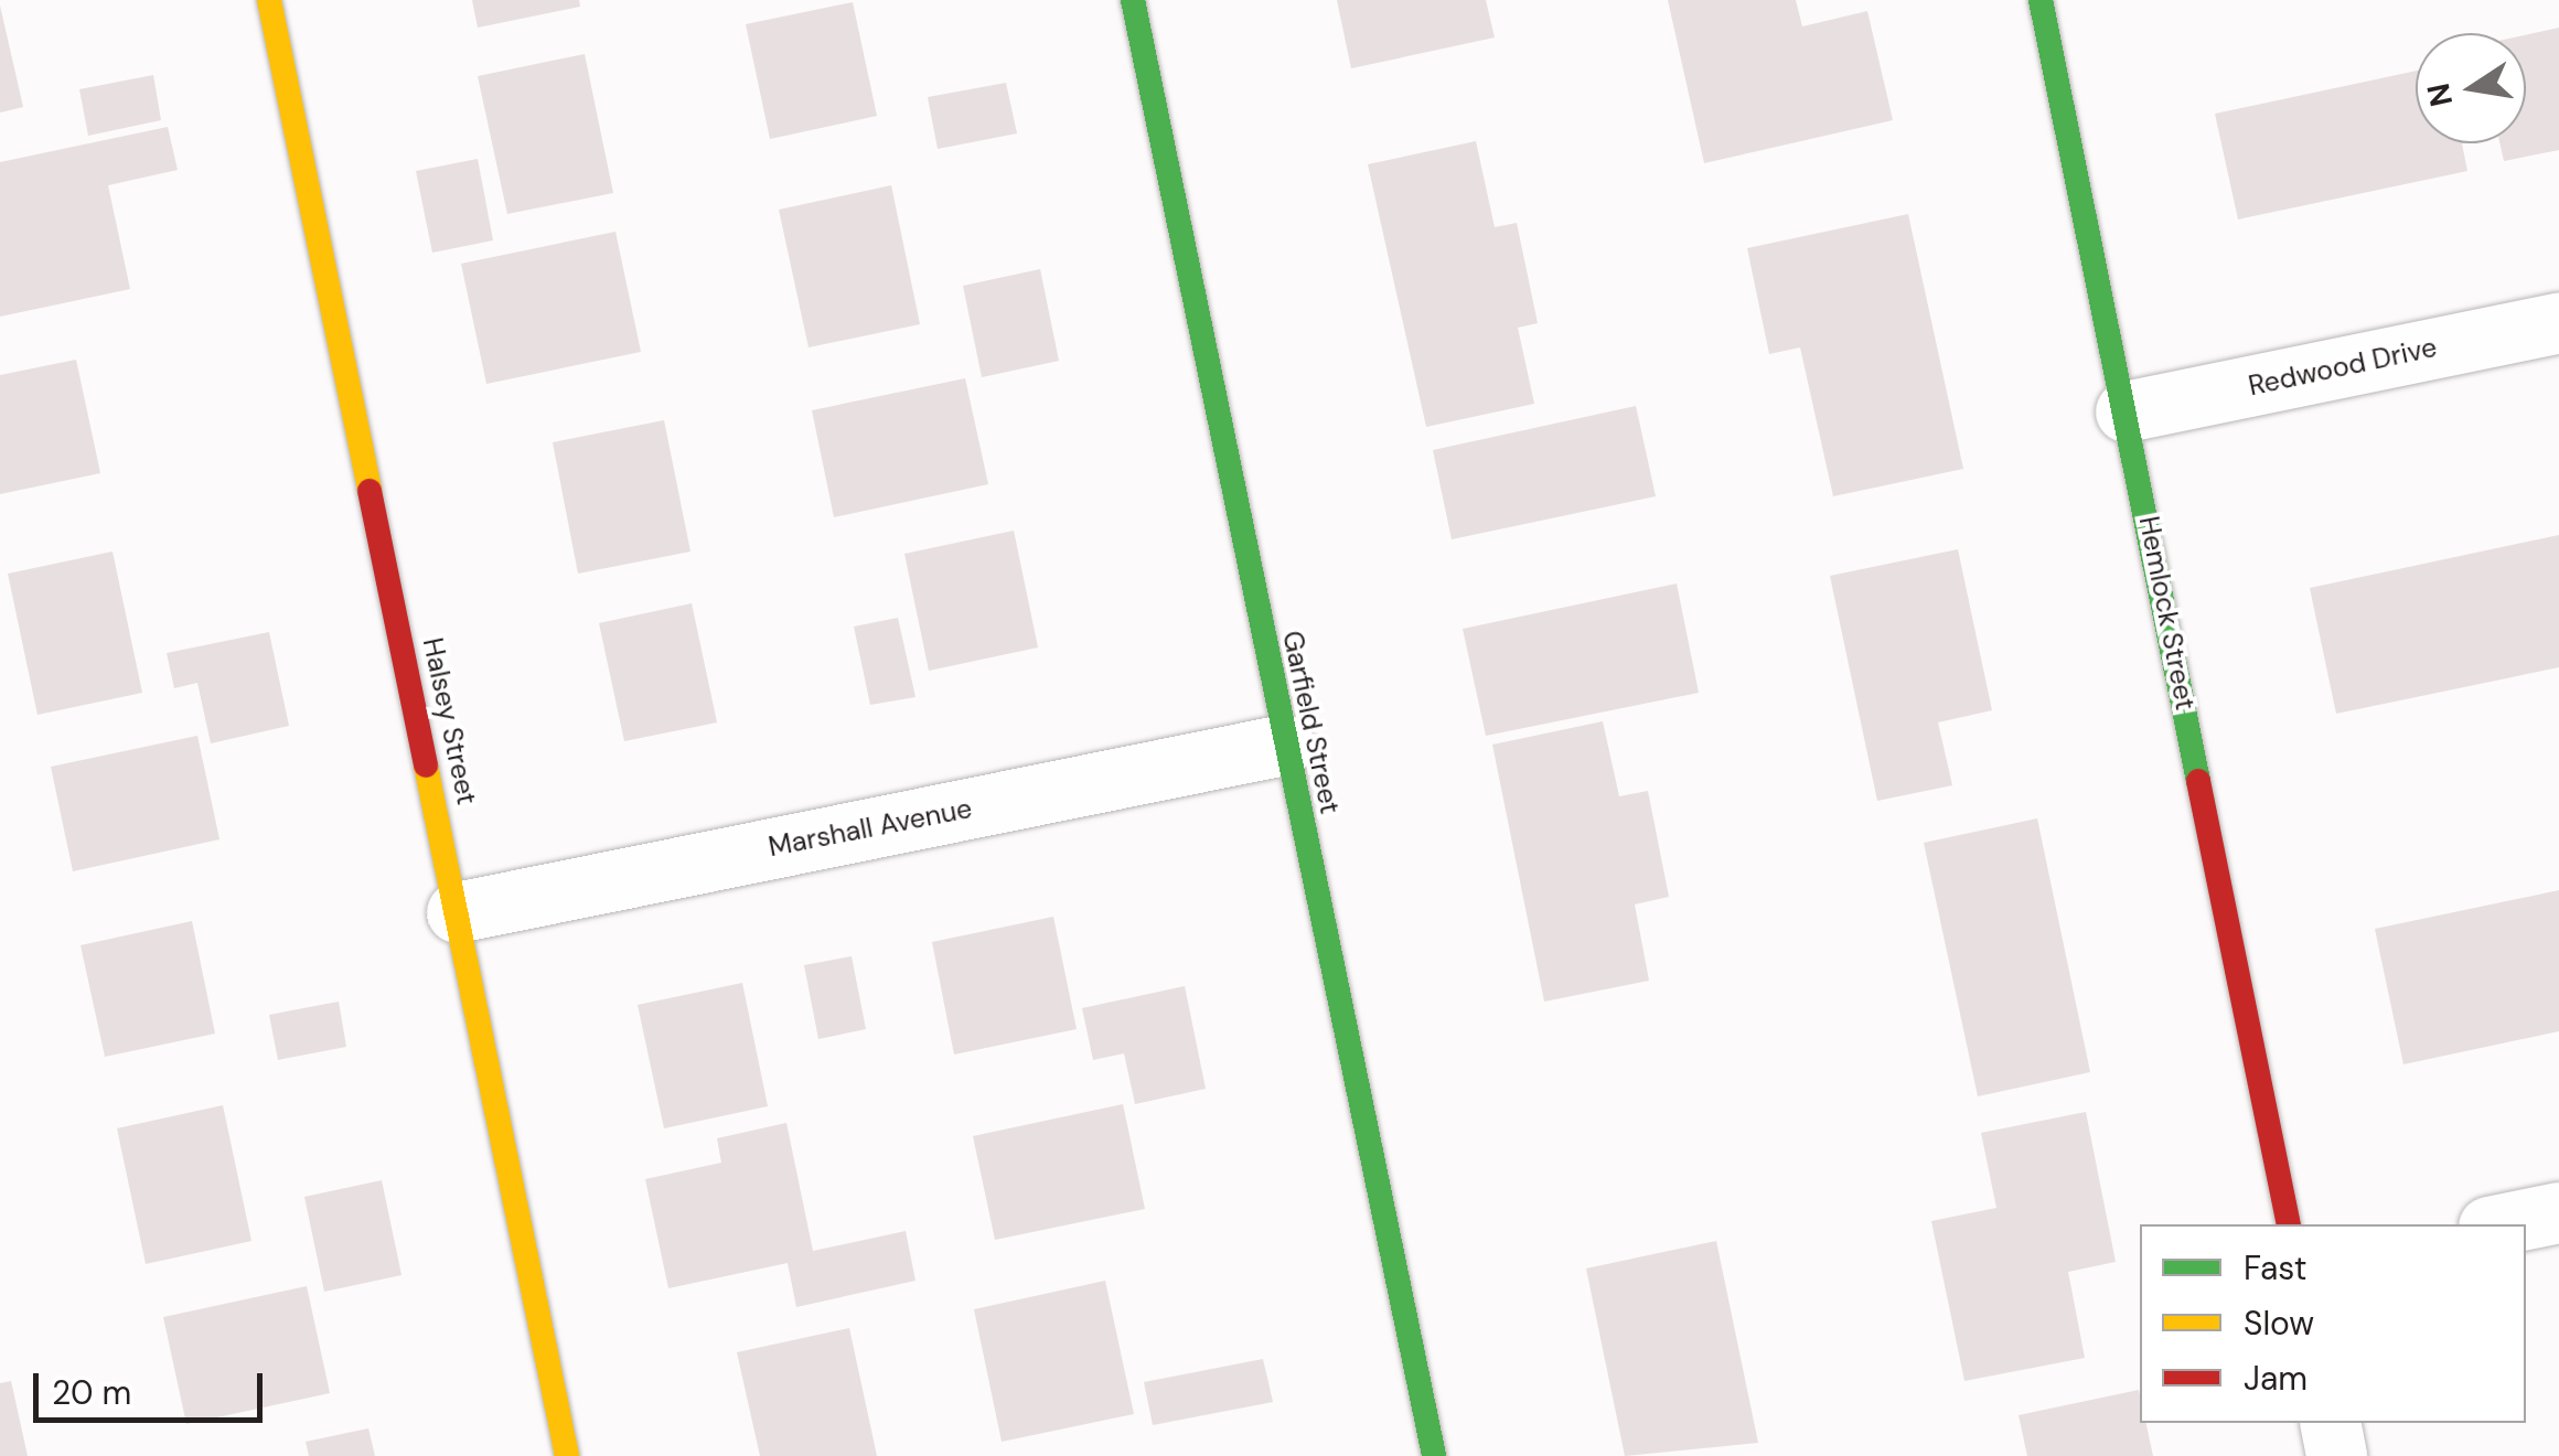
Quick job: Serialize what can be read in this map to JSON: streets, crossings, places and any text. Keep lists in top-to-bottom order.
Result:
{
  "streets": {
    "street": [
      "Redwood Drive",
      "Hemlock Street",
      "Halsey Street",
      "Garfield Street",
      "Marshall Avenue"
    ]
  },
  "crossings": [
    ["Redwood Drive", "Hemlock Street"],
    ["Halsey Street", "Marshall Avenue"],
    ["Garfield Street", "Marshall Avenue"]
  ],
  "legend": ["Fast", "Slow", "Jam"],
  "scale_bar": "20 m",
  "north": "left"
}
